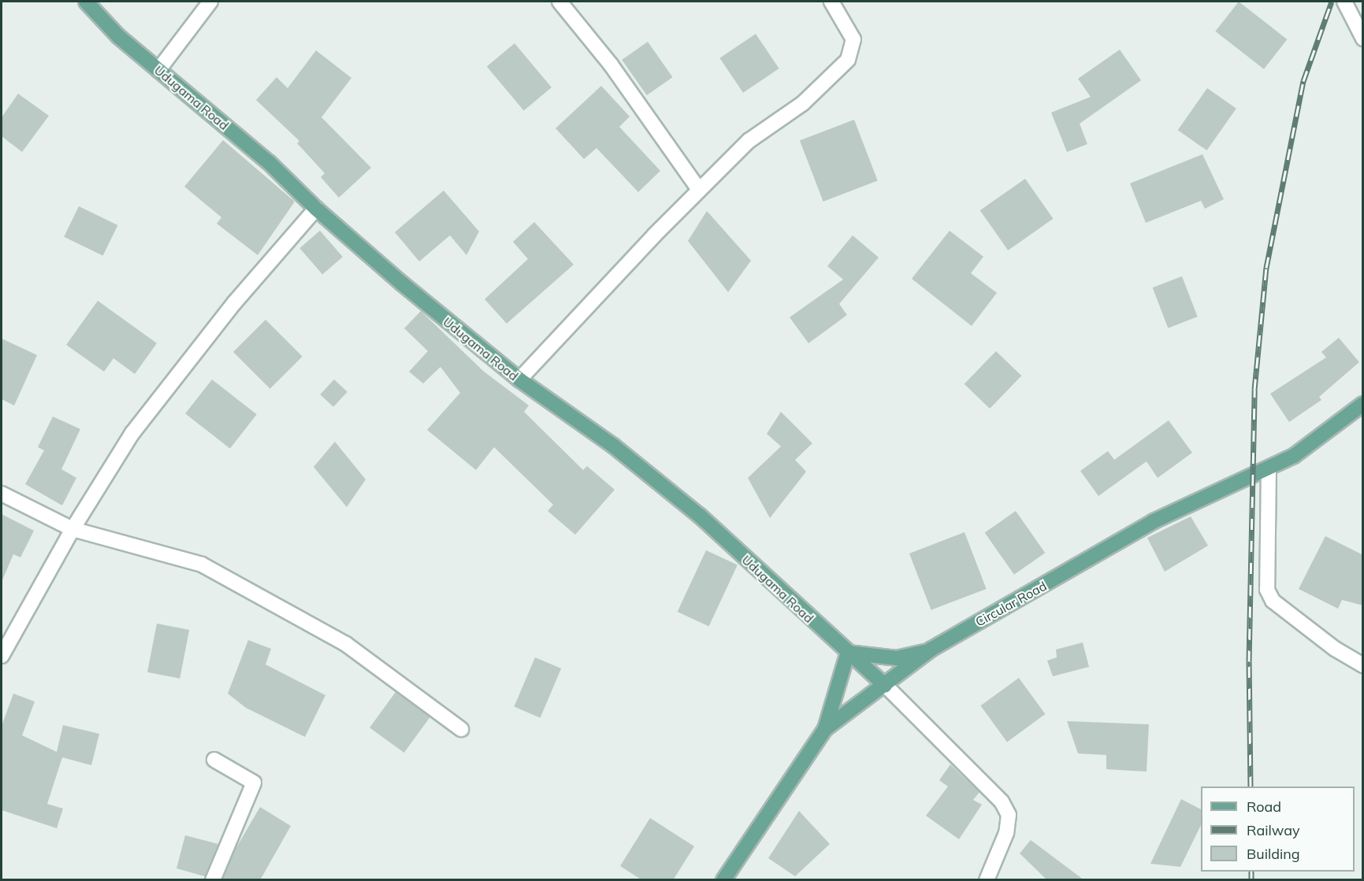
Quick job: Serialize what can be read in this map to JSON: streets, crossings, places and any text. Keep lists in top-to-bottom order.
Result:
{
  "streets": {
    "main road": ["Udugama Road", "Circular Road"]
  },
  "crossings": [
    ["Udugama Road", "Circular Road"]
  ],
  "legend": ["Road", "Railway", "Building"]
}
